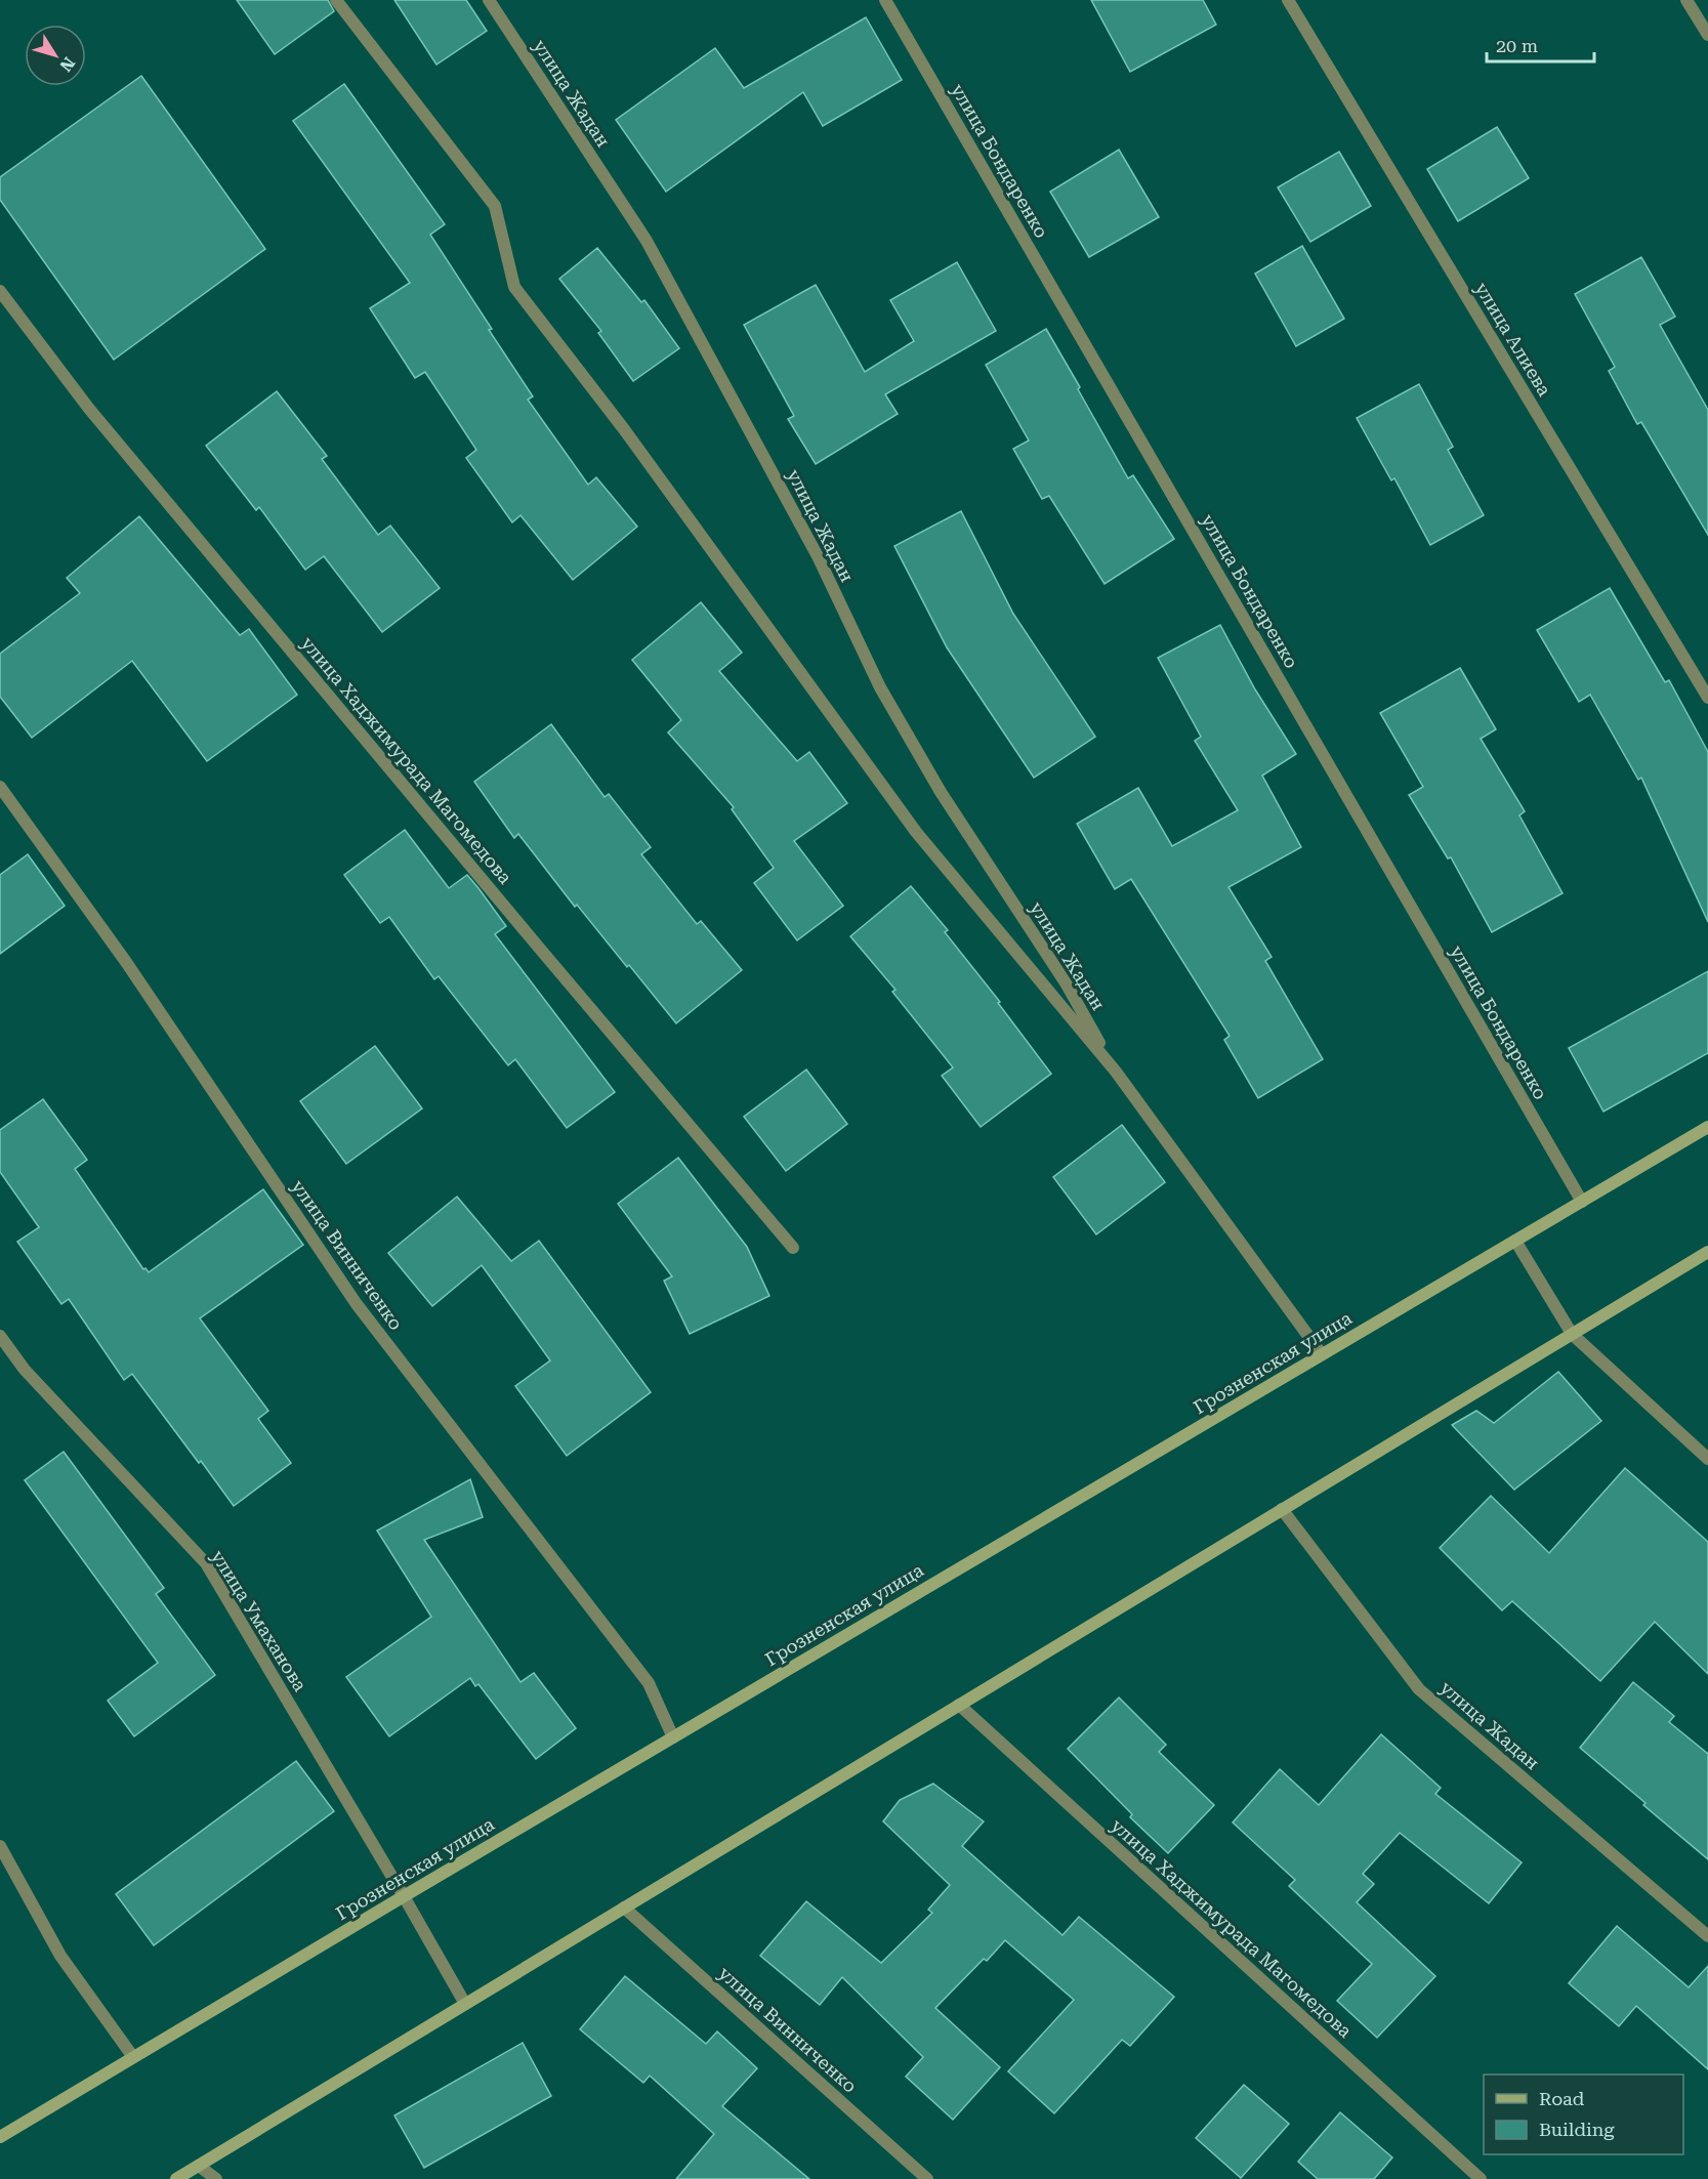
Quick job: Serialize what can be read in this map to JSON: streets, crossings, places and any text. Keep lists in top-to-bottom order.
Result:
{
  "streets": {
    "street": [
      "улица Жадан",
      "улица Бондаренко",
      "улица Алиева",
      "улица Хаджимурада Магомедова",
      "улица Винниченко",
      "Грозненская улица",
      "улица Умаханова"
    ]
  },
  "crossings": [
    ["улица Бондаренко", "Грозненская улица"],
    ["улица Винниченко", "Грозненская улица"],
    ["Грозненская улица", "улица Умаханова"]
  ],
  "legend": ["Road", "Building"],
  "scale_bar": "20 m",
  "north": "bottom right"
}
